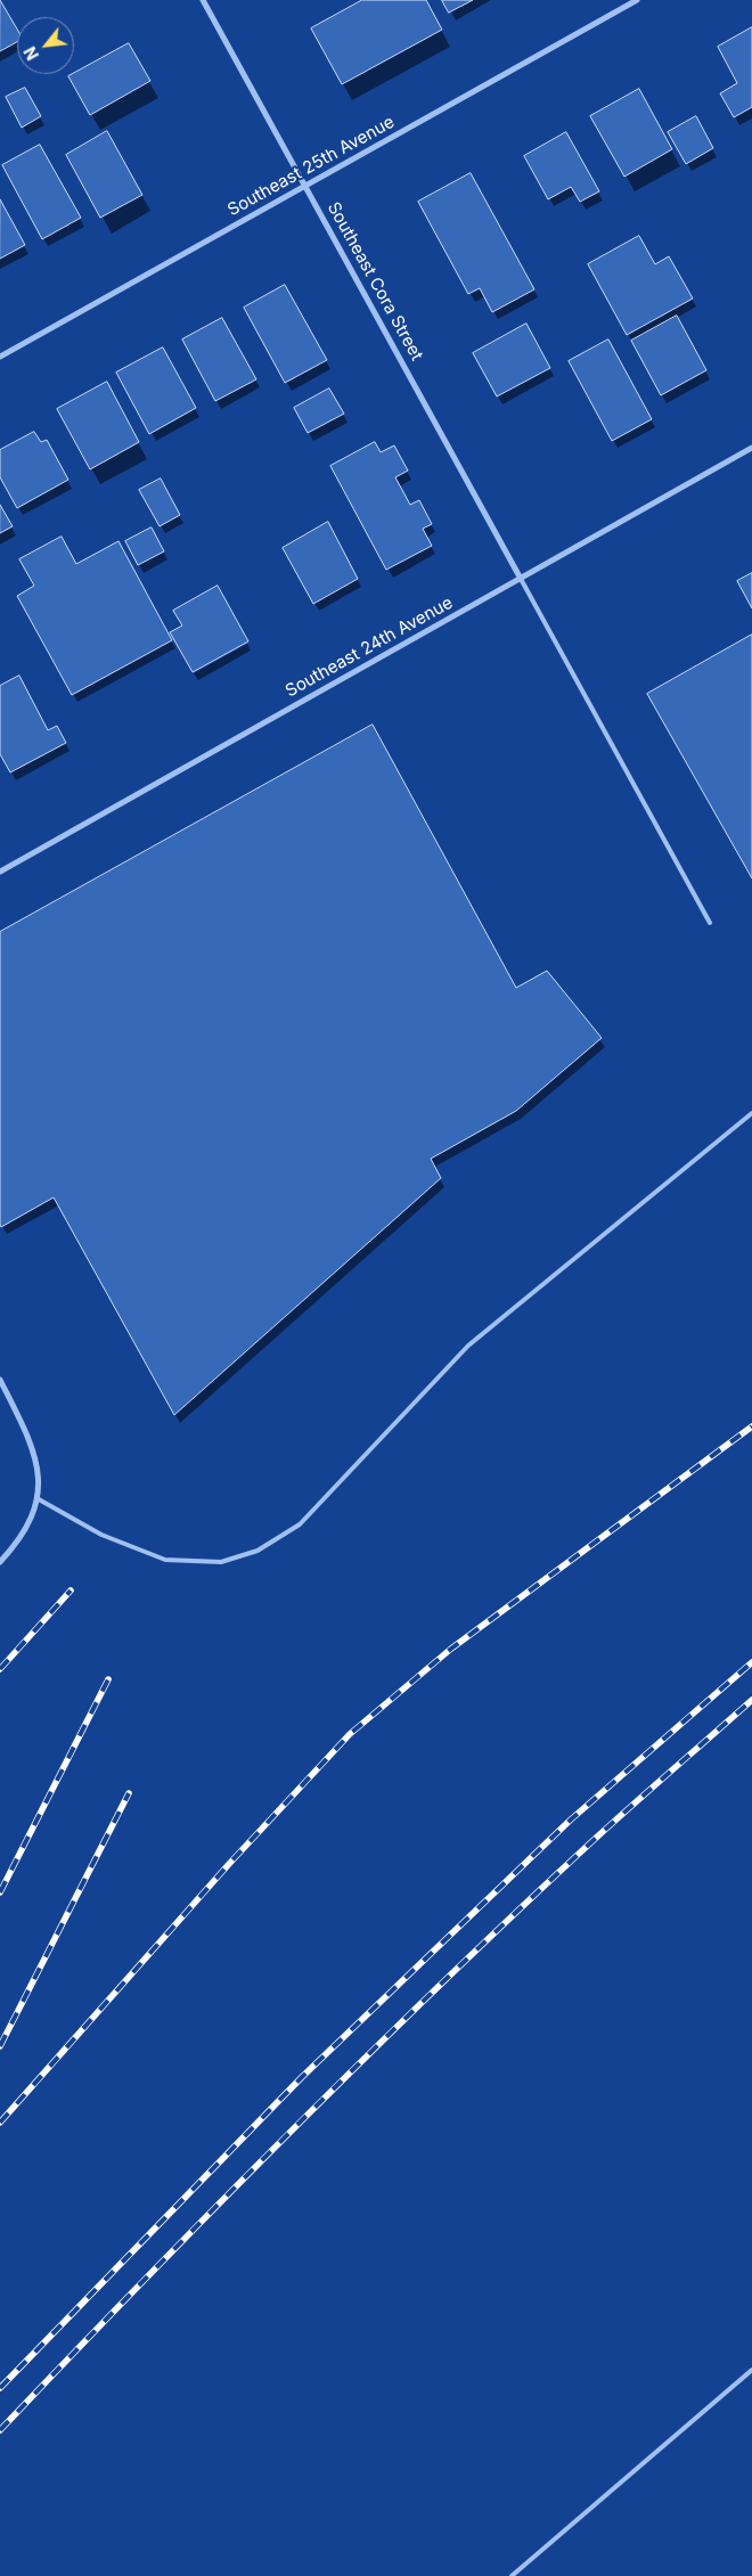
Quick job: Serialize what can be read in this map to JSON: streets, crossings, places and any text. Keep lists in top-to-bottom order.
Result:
{
  "streets": {
    "street": ["Southeast 25th Avenue", "Southeast Cora Street", "Southeast 24th Avenue"]
  },
  "crossings": [
    ["Southeast 25th Avenue", "Southeast Cora Street"],
    ["Southeast Cora Street", "Southeast 24th Avenue"]
  ],
  "north": "bottom left"
}
